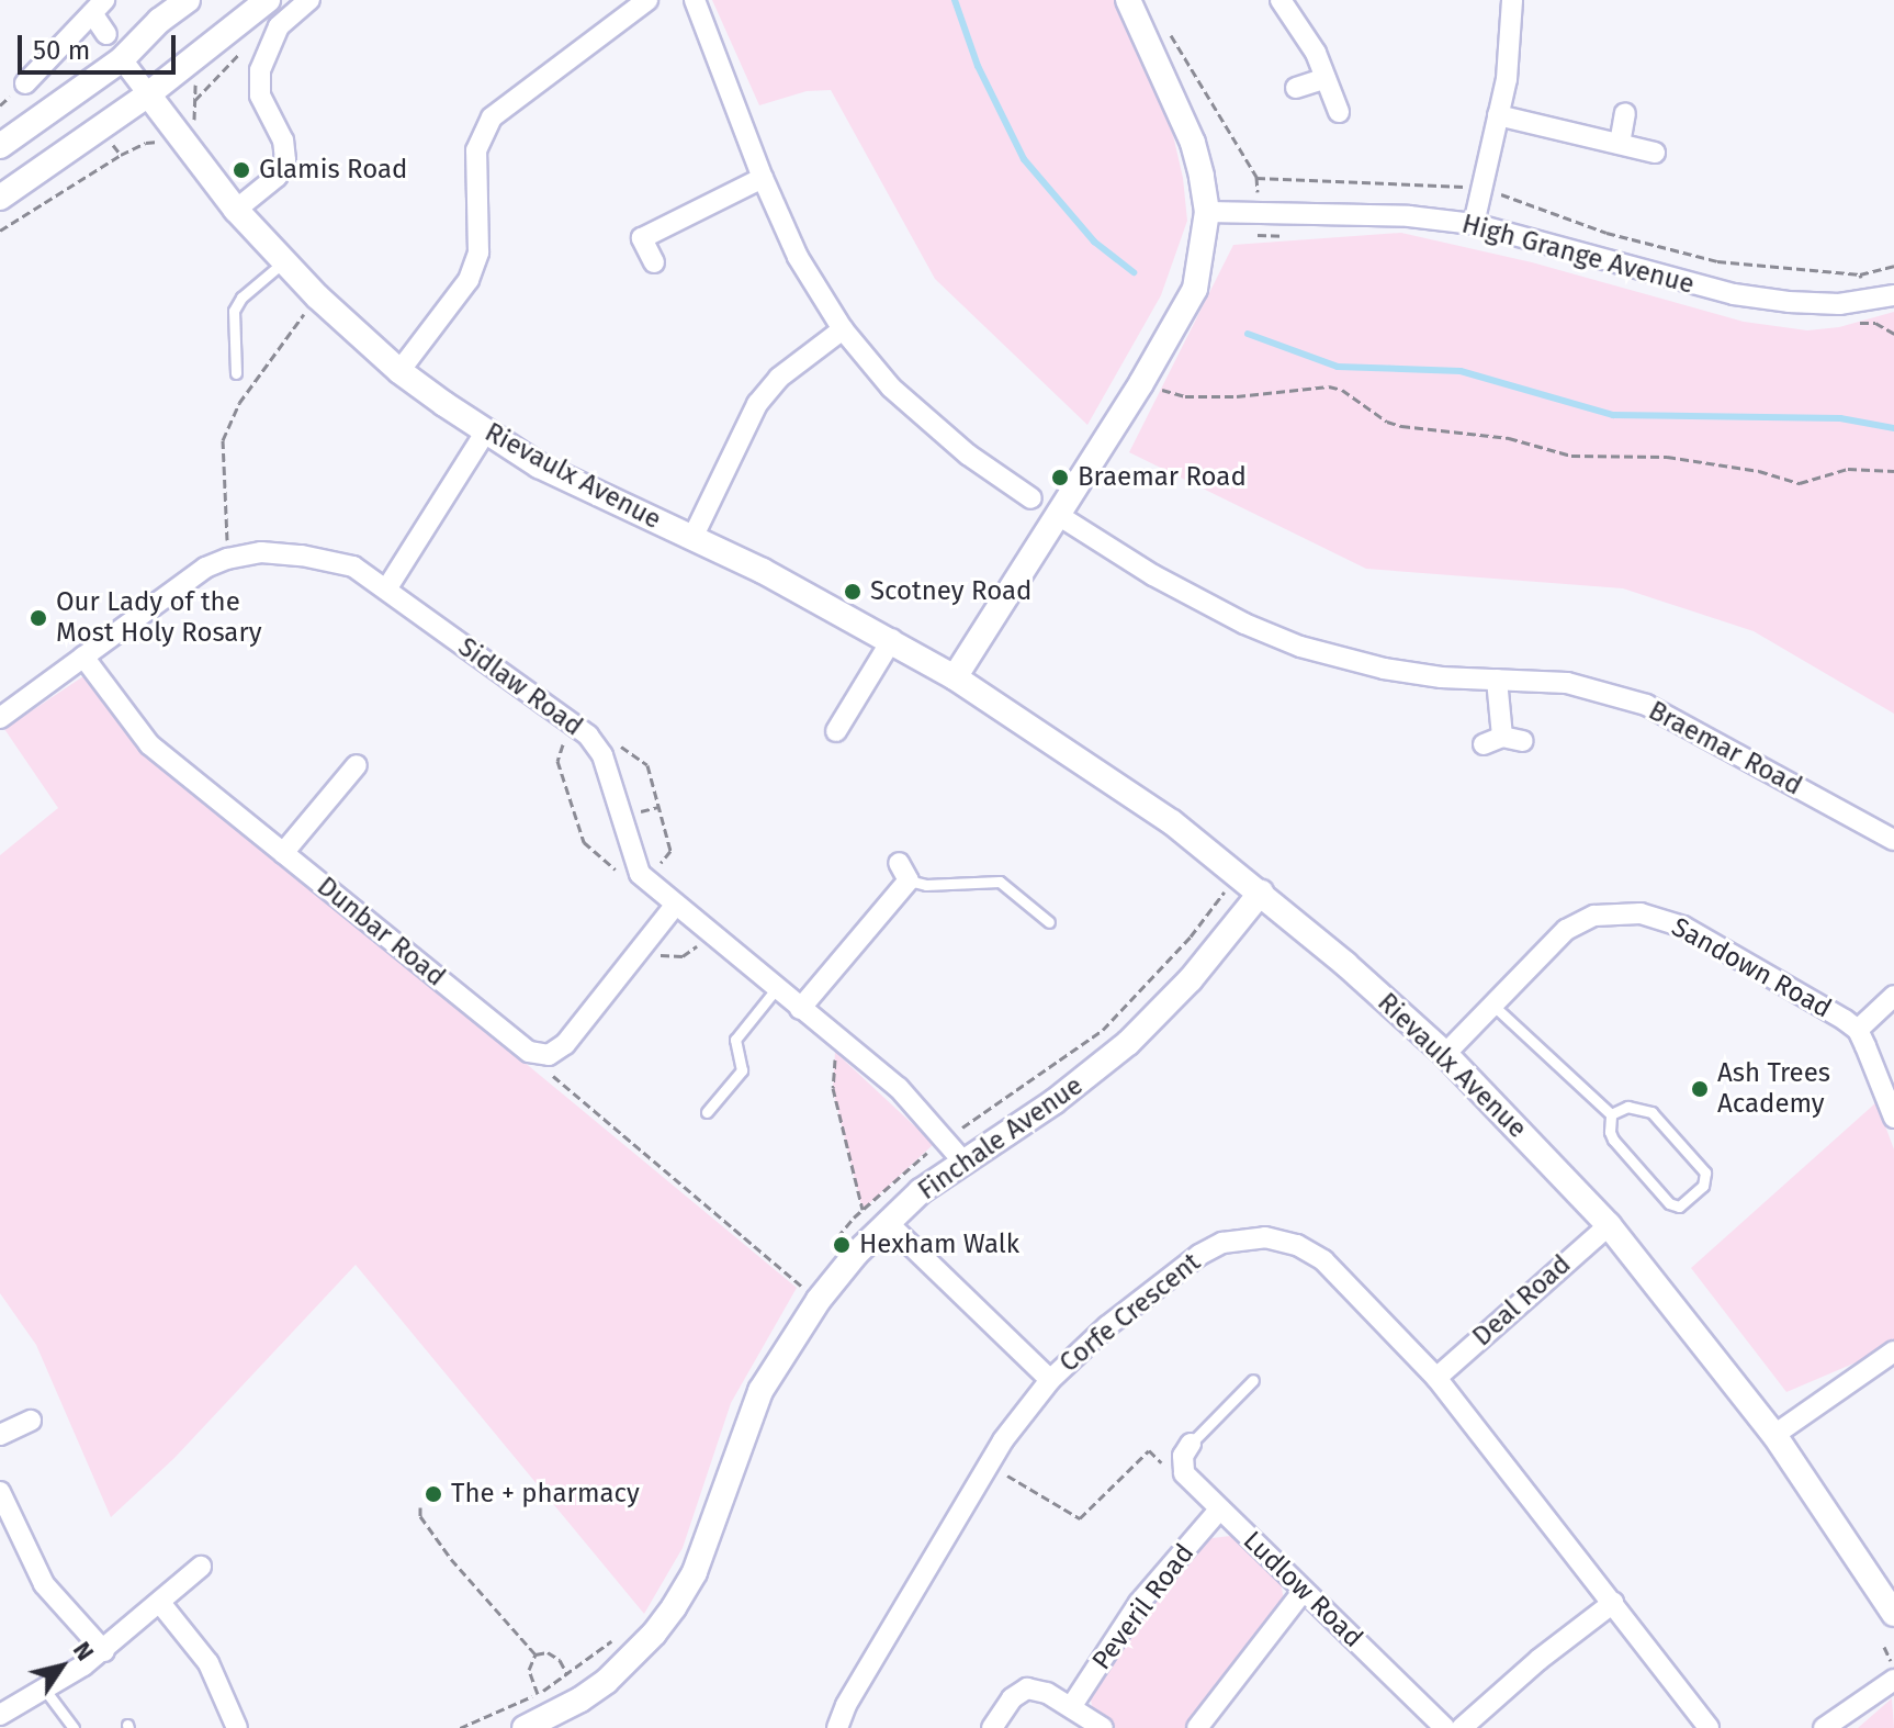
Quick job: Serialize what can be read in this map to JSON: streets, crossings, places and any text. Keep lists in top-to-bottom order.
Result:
{
  "streets": {
    "street": [
      "High Grange Avenue",
      "Rievaulx Avenue",
      "Sidlaw Road",
      "Braemar Road",
      "Dunbar Road",
      "Sandown Road",
      "Finchale Avenue",
      "Deal Road",
      "Corfe Crescent",
      "Ludlow Road",
      "Peveril Road"
    ]
  },
  "crossings": [
    ["Rievaulx Avenue", "Sandown Road"],
    ["Rievaulx Avenue", "Finchale Avenue"],
    ["Rievaulx Avenue", "Deal Road"],
    ["Sidlaw Road", "Dunbar Road"],
    ["Sidlaw Road", "Finchale Avenue"],
    ["Deal Road", "Corfe Crescent"],
    ["Ludlow Road", "Peveril Road"]
  ],
  "places": [
    "Glamis Road",
    "Braemar Road",
    "Scotney Road",
    "Our Lady of the Most Holy Rosary",
    "Ash Trees Academy",
    "Hexham Walk",
    "The + pharmacy"
  ],
  "scale_bar": "50 m",
  "north": "top right"
}
